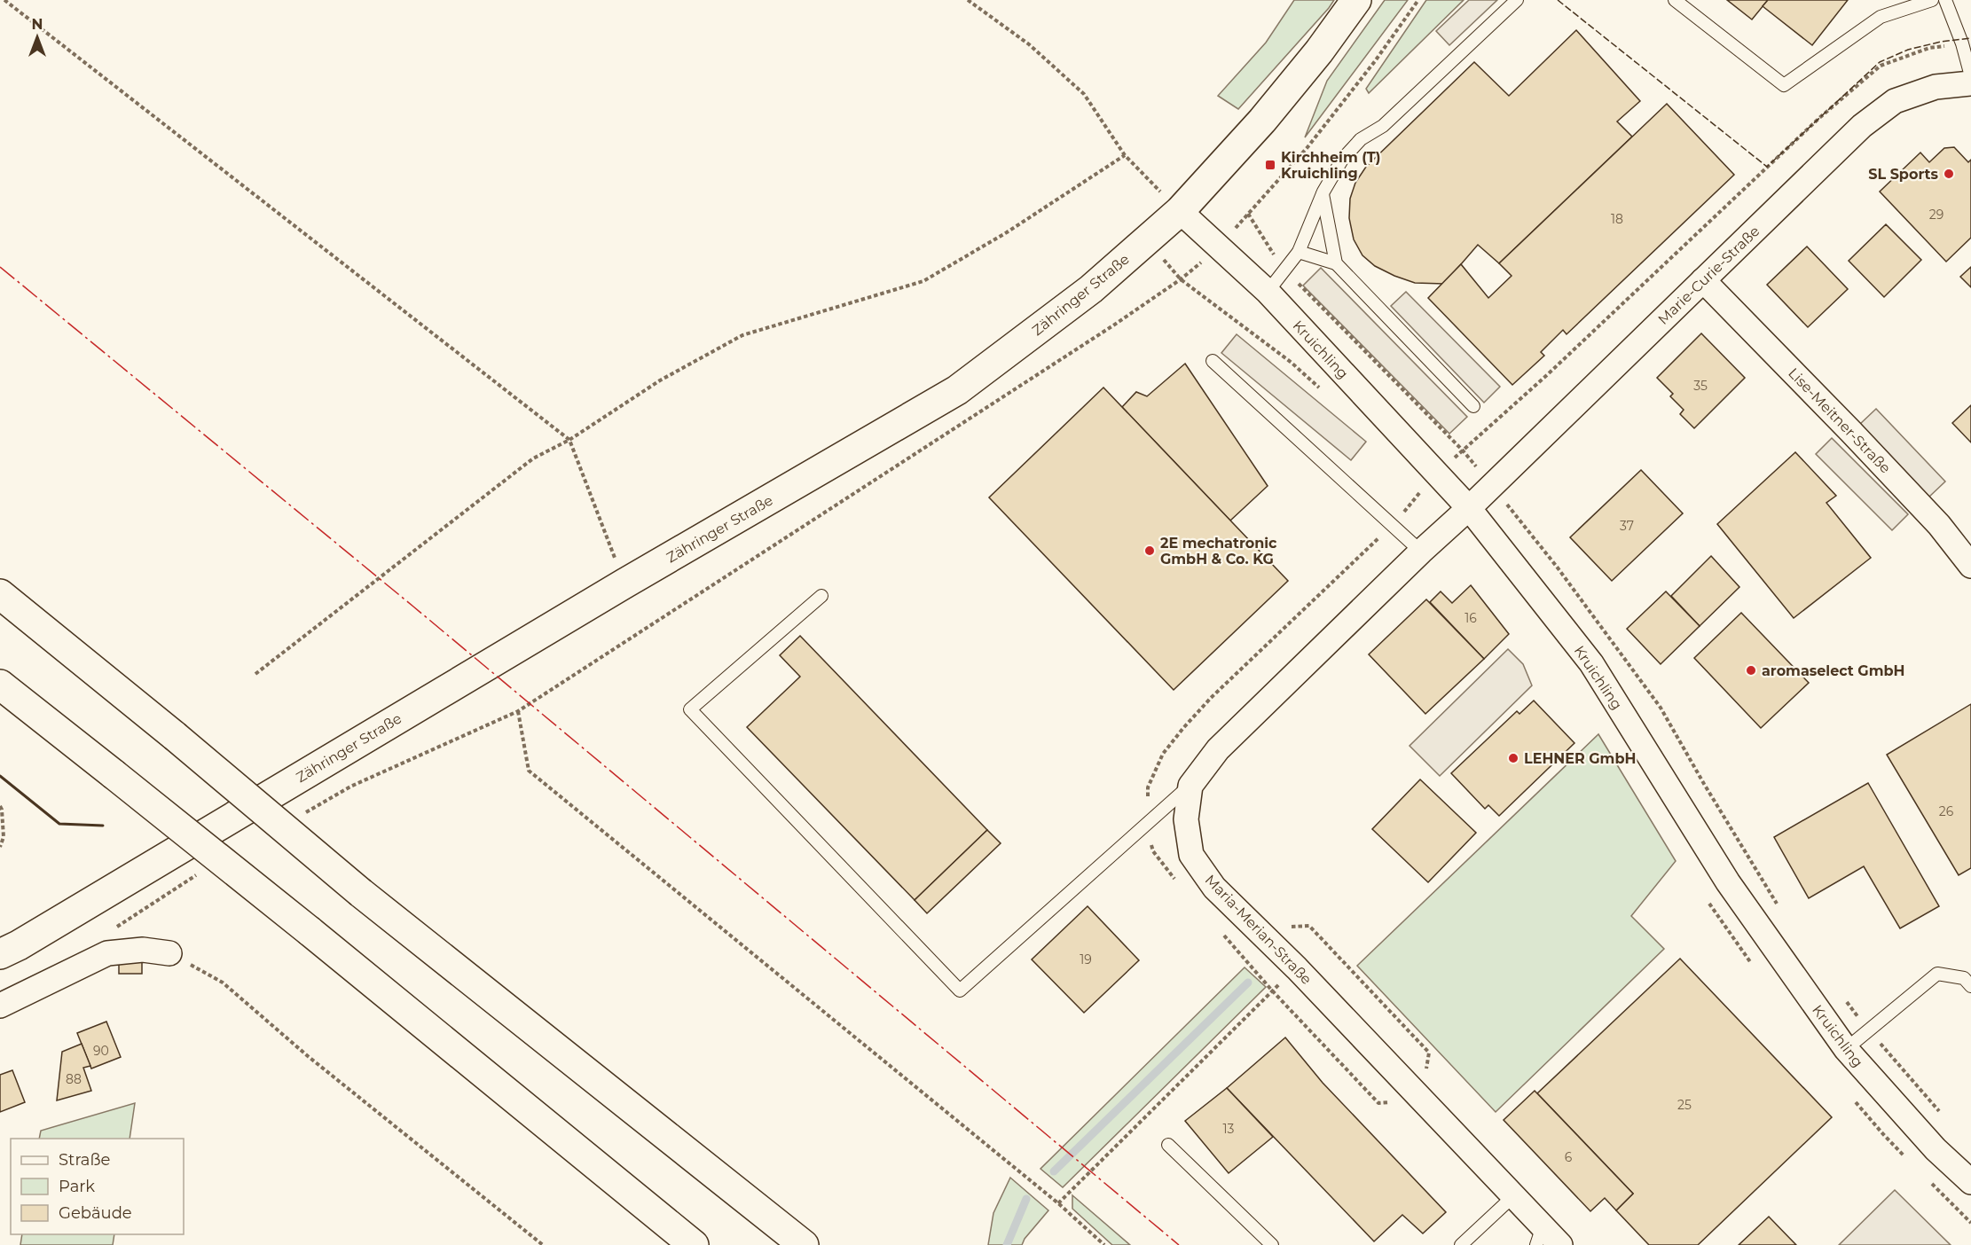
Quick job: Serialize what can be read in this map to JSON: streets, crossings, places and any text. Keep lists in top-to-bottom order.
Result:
{
  "streets": {
    "main road": ["Zähringer Straße"],
    "street": [
      "Marie-Curie-Straße",
      "Kruichling",
      "Lise-Meitner-Straße",
      "Maria-Merian-Straße"
    ]
  },
  "crossings": [
    ["Marie-Curie-Straße", "Kruichling"],
    ["Marie-Curie-Straße", "Lise-Meitner-Straße"],
    ["Marie-Curie-Straße", "Maria-Merian-Straße"],
    ["Zähringer Straße", "Kruichling"],
    ["Kruichling", "Maria-Merian-Straße"]
  ],
  "places": {
    "transit": ["Kirchheim (T) Kruichling"],
    "other": [
      "SL Sports",
      "2E mechatronic GmbH & Co. KG",
      "aromaselect GmbH",
      "LEHNER GmbH"
    ]
  },
  "house_numbers": [
    "29",
    "18",
    "35",
    "37",
    "16",
    "26",
    "19",
    "90",
    "88",
    "25",
    "13",
    "6"
  ],
  "legend": ["Straße", "Park", "Gebäude"],
  "north": "top"
}
